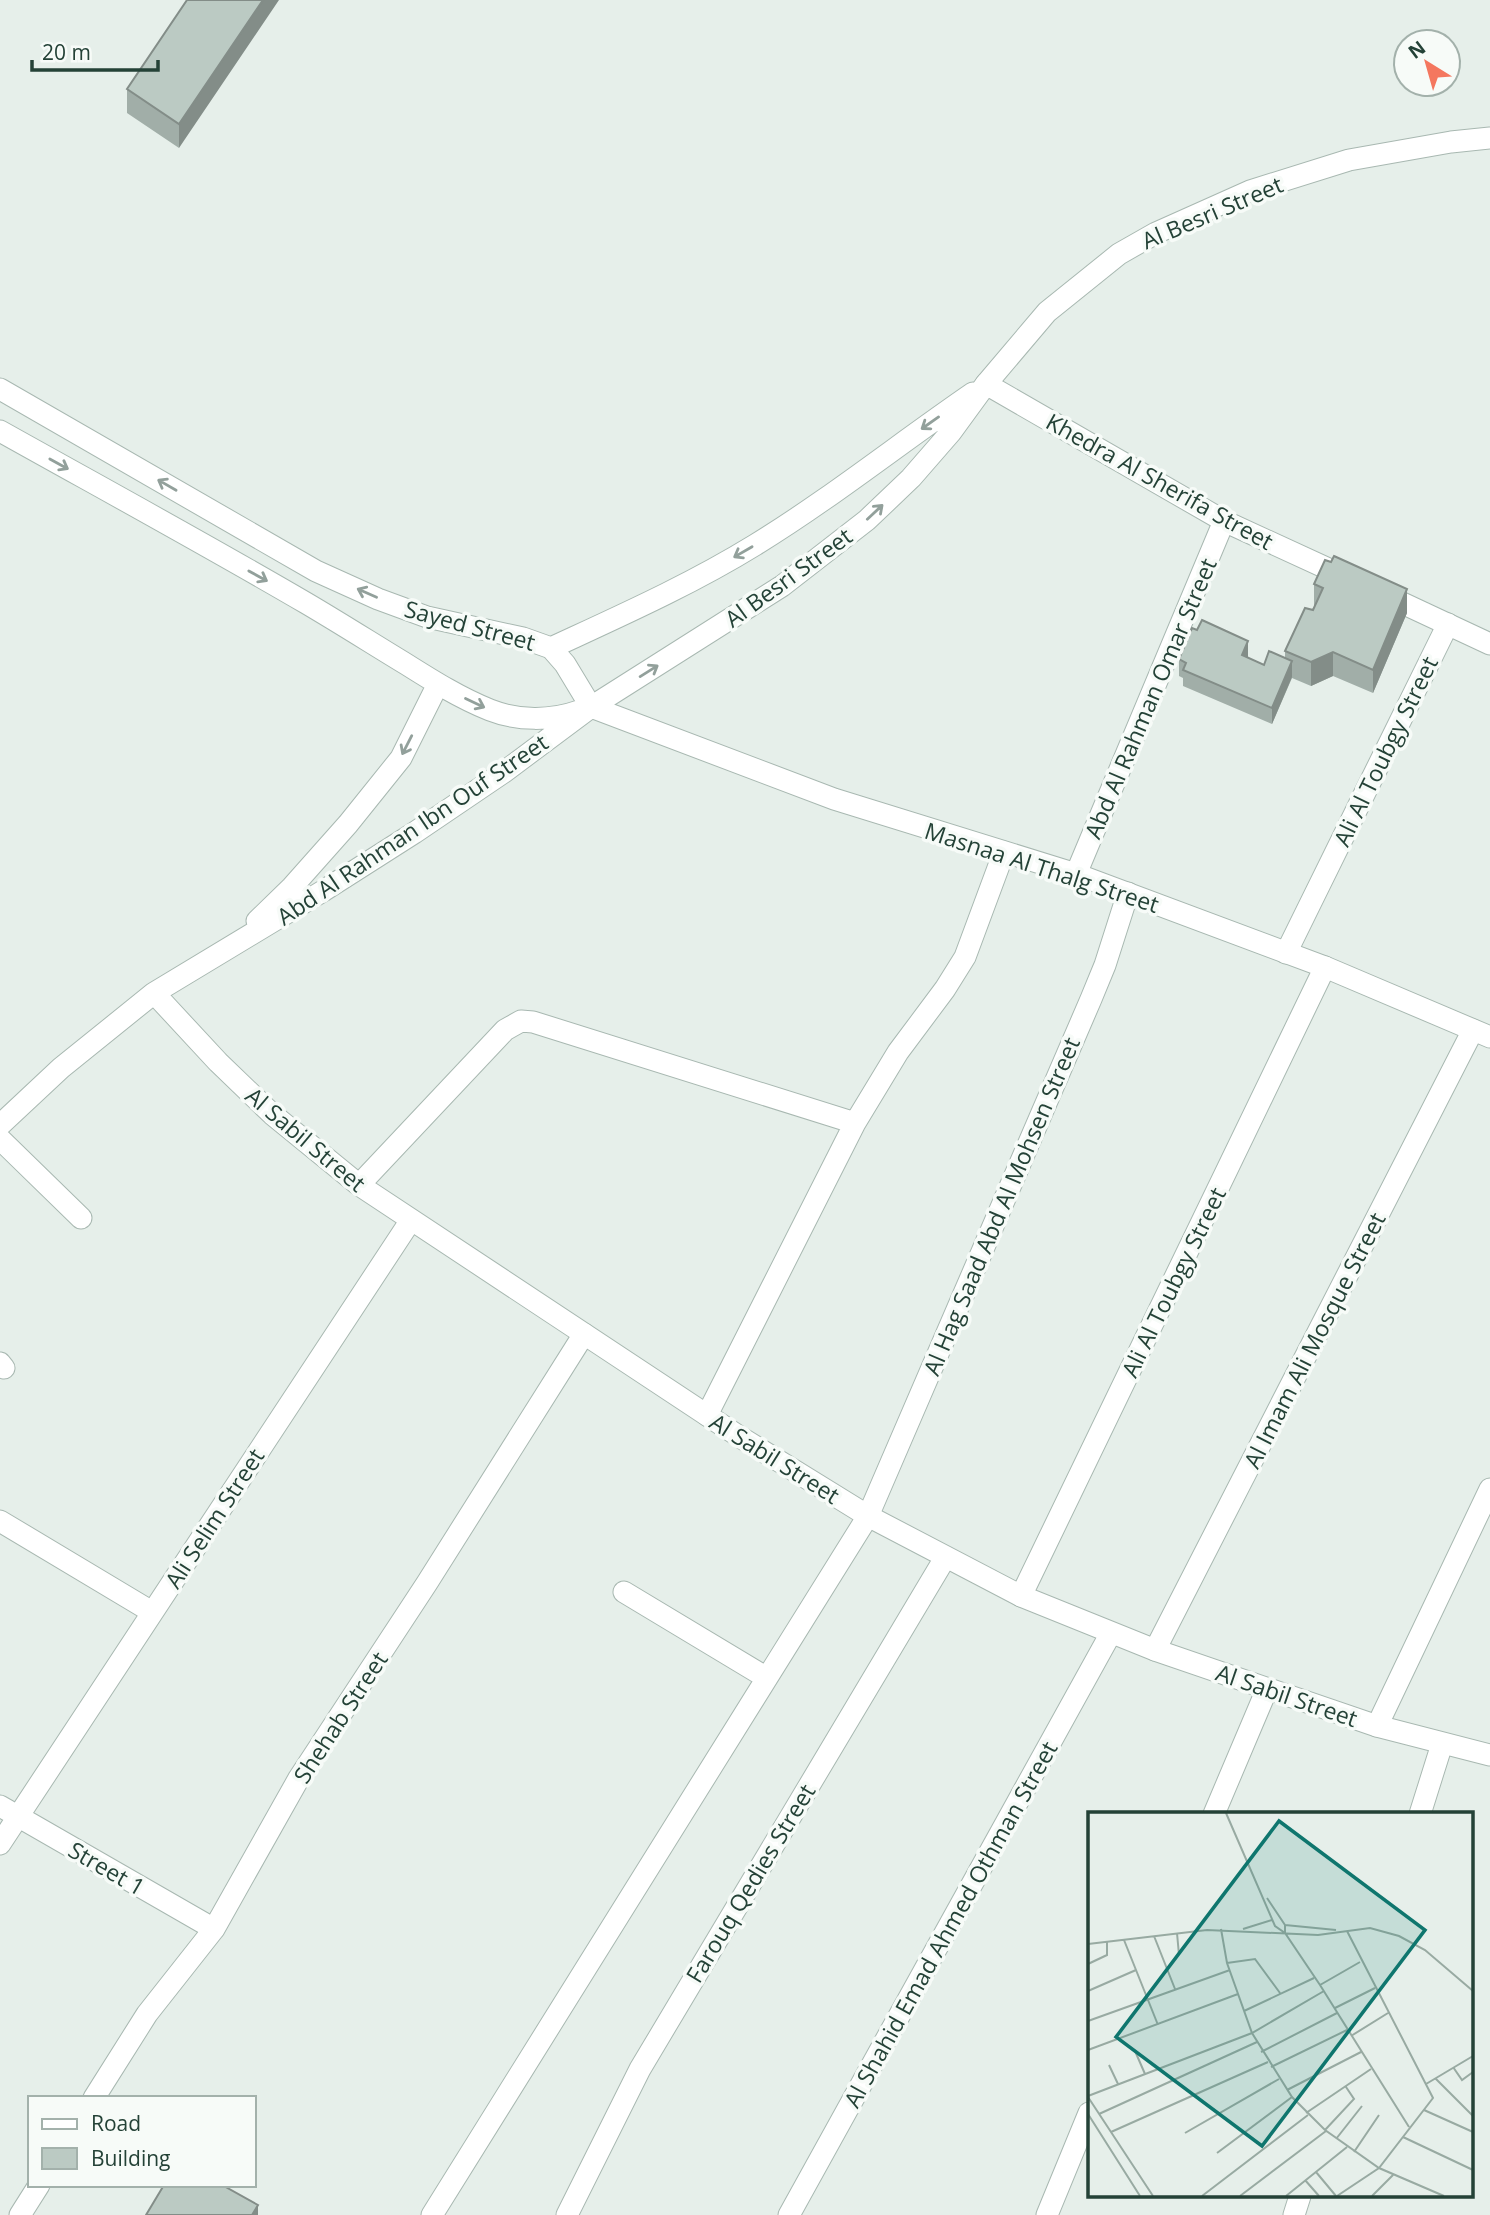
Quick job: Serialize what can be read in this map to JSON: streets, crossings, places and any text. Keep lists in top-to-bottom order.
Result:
{
  "streets": {
    "street": [
      "Al Besri Street",
      "Khedra Al Sherifa Street",
      "Sayed Street",
      "Abd Al Rahman Omar Street",
      "Ali Al Toubgy Street",
      "Abd Al Rahman Ibn Ouf Street",
      "Masnaa Al Thalg Street",
      "Al Sabil Street",
      "Al Hag Saad Abd Al Mohsen Street",
      "Al Imam Ali Mosque Street",
      "Ali Selim Street",
      "Shehab Street",
      "Street 1",
      "Farouq Qedies Street",
      "Al Shahid Emad Ahmed Othman Street"
    ]
  },
  "crossings": [
    ["Al Besri Street", "Khedra Al Sherifa Street"],
    ["Al Besri Street", "Sayed Street"],
    ["Al Besri Street", "Abd Al Rahman Ibn Ouf Street"],
    ["Al Besri Street", "Masnaa Al Thalg Street"],
    ["Khedra Al Sherifa Street", "Abd Al Rahman Omar Street"],
    ["Khedra Al Sherifa Street", "Ali Al Toubgy Street"],
    ["Sayed Street", "Abd Al Rahman Ibn Ouf Street"],
    ["Sayed Street", "Masnaa Al Thalg Street"],
    ["Abd Al Rahman Omar Street", "Masnaa Al Thalg Street"],
    ["Ali Al Toubgy Street", "Masnaa Al Thalg Street"],
    ["Ali Al Toubgy Street", "Al Sabil Street"],
    ["Abd Al Rahman Ibn Ouf Street", "Masnaa Al Thalg Street"],
    ["Abd Al Rahman Ibn Ouf Street", "Al Sabil Street"],
    ["Masnaa Al Thalg Street", "Al Hag Saad Abd Al Mohsen Street"],
    ["Masnaa Al Thalg Street", "Al Imam Ali Mosque Street"],
    ["Al Sabil Street", "Al Hag Saad Abd Al Mohsen Street"],
    ["Al Sabil Street", "Al Imam Ali Mosque Street"],
    ["Al Sabil Street", "Ali Selim Street"],
    ["Al Sabil Street", "Shehab Street"],
    ["Al Sabil Street", "Farouq Qedies Street"],
    ["Al Sabil Street", "Al Shahid Emad Ahmed Othman Street"],
    ["Ali Selim Street", "Street 1"],
    ["Shehab Street", "Street 1"]
  ],
  "legend": ["Road", "Building"],
  "scale_bar": "20 m",
  "north": "top left"
}
